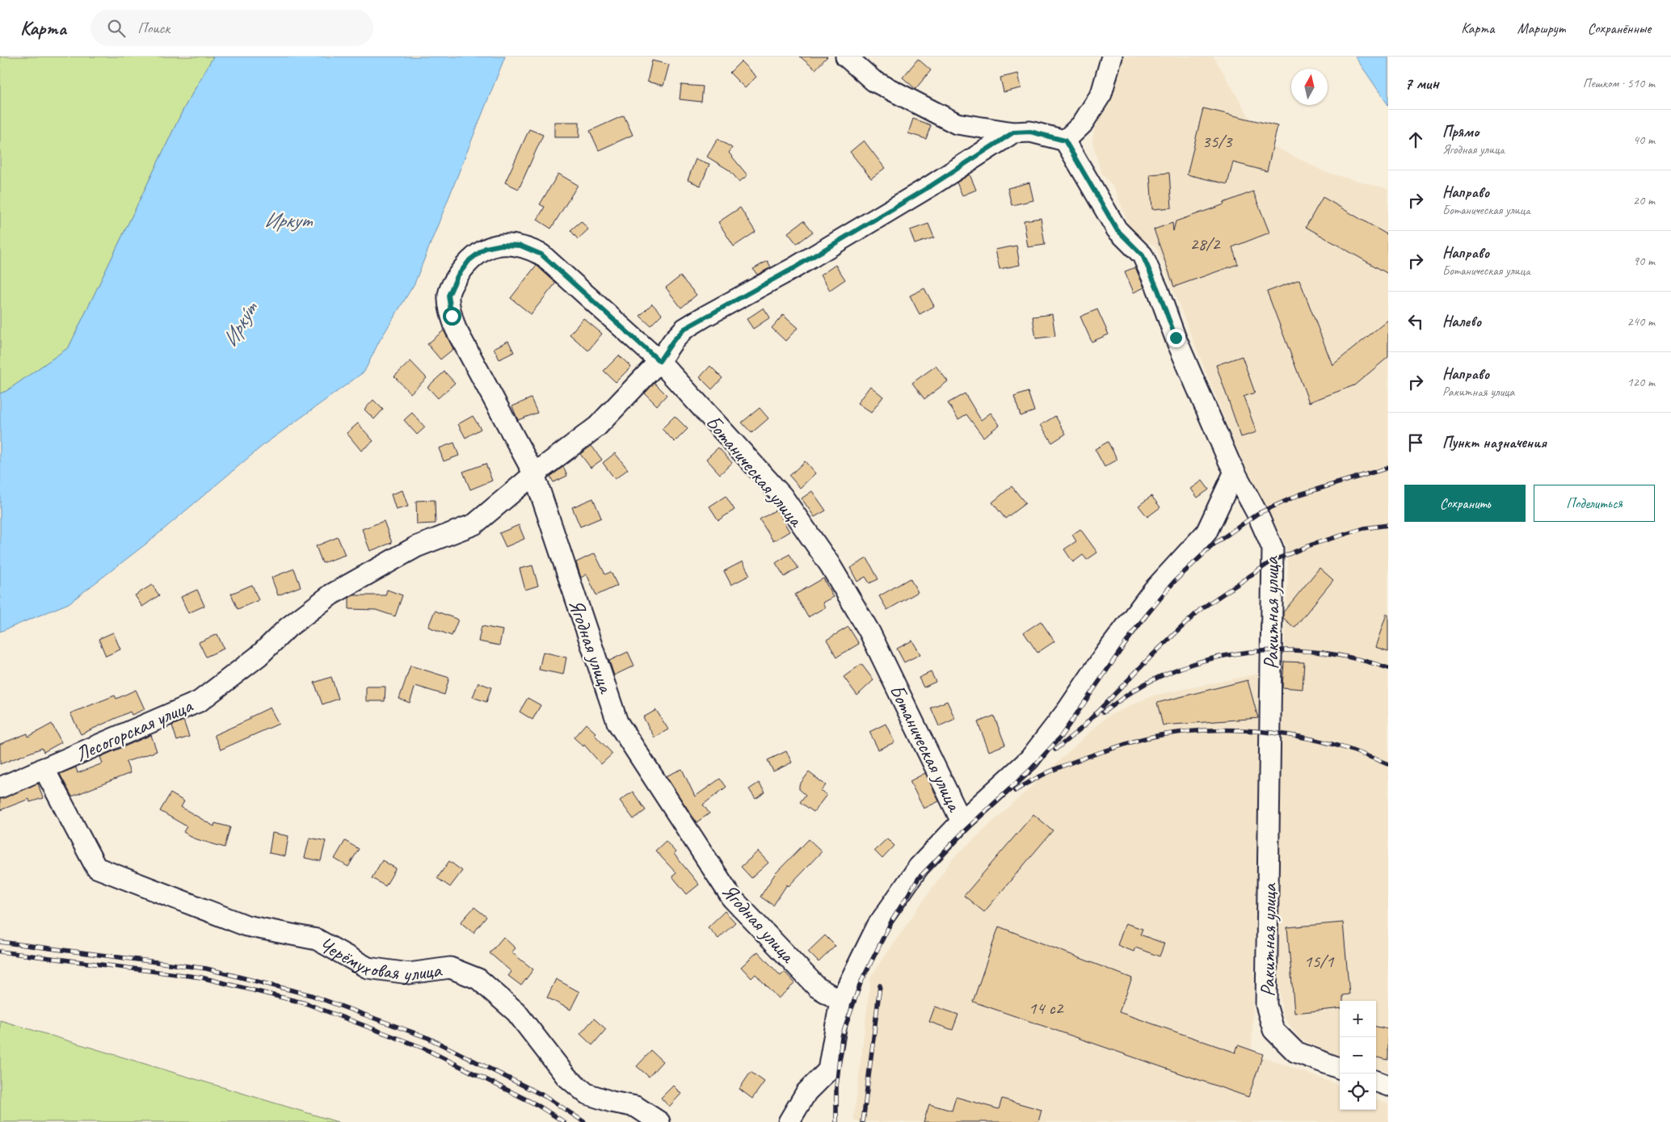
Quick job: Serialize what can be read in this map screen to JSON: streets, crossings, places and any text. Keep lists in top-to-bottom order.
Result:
{
  "streets": {
    "street": [
      "Ботаническая улица",
      "Ракитная улица",
      "Ягодная улица",
      "Лесогорская улица",
      "Черёмуховая улица"
    ]
  },
  "crossings": [
    ["Ботаническая улица", "Ягодная улица"],
    ["Ботаническая улица", "Лесогорская улица"],
    ["Ягодная улица", "Лесогорская улица"],
    ["Лесогорская улица", "Черёмуховая улица"]
  ],
  "water": ["Иркут", "Ирку́т"],
  "house_numbers": [
    "35/3",
    "28/2",
    "15/1",
    "14 с2"
  ],
  "north": "top",
  "page": {
    "header": "Карта",
    "search": "Поиск",
    "nav": ["Карта", "Маршрут", "Сохранённые"],
    "heading": ["7 мин", "Пешком · 510 m"],
    "list": [
      ["Прямо", "Ягодная улица", "40 m"],
      ["Направо", "Ботаническая улица", "20 m"],
      ["Направо", "Ботаническая улица", "90 m"],
      ["Налево", "240 m"],
      ["Направо", "Ракитная улица", "120 m"],
      "Пункт назначения"
    ],
    "buttons": ["Сохранить", "Поделиться"],
    "map_buttons": ["+", "−"]
  }
}
